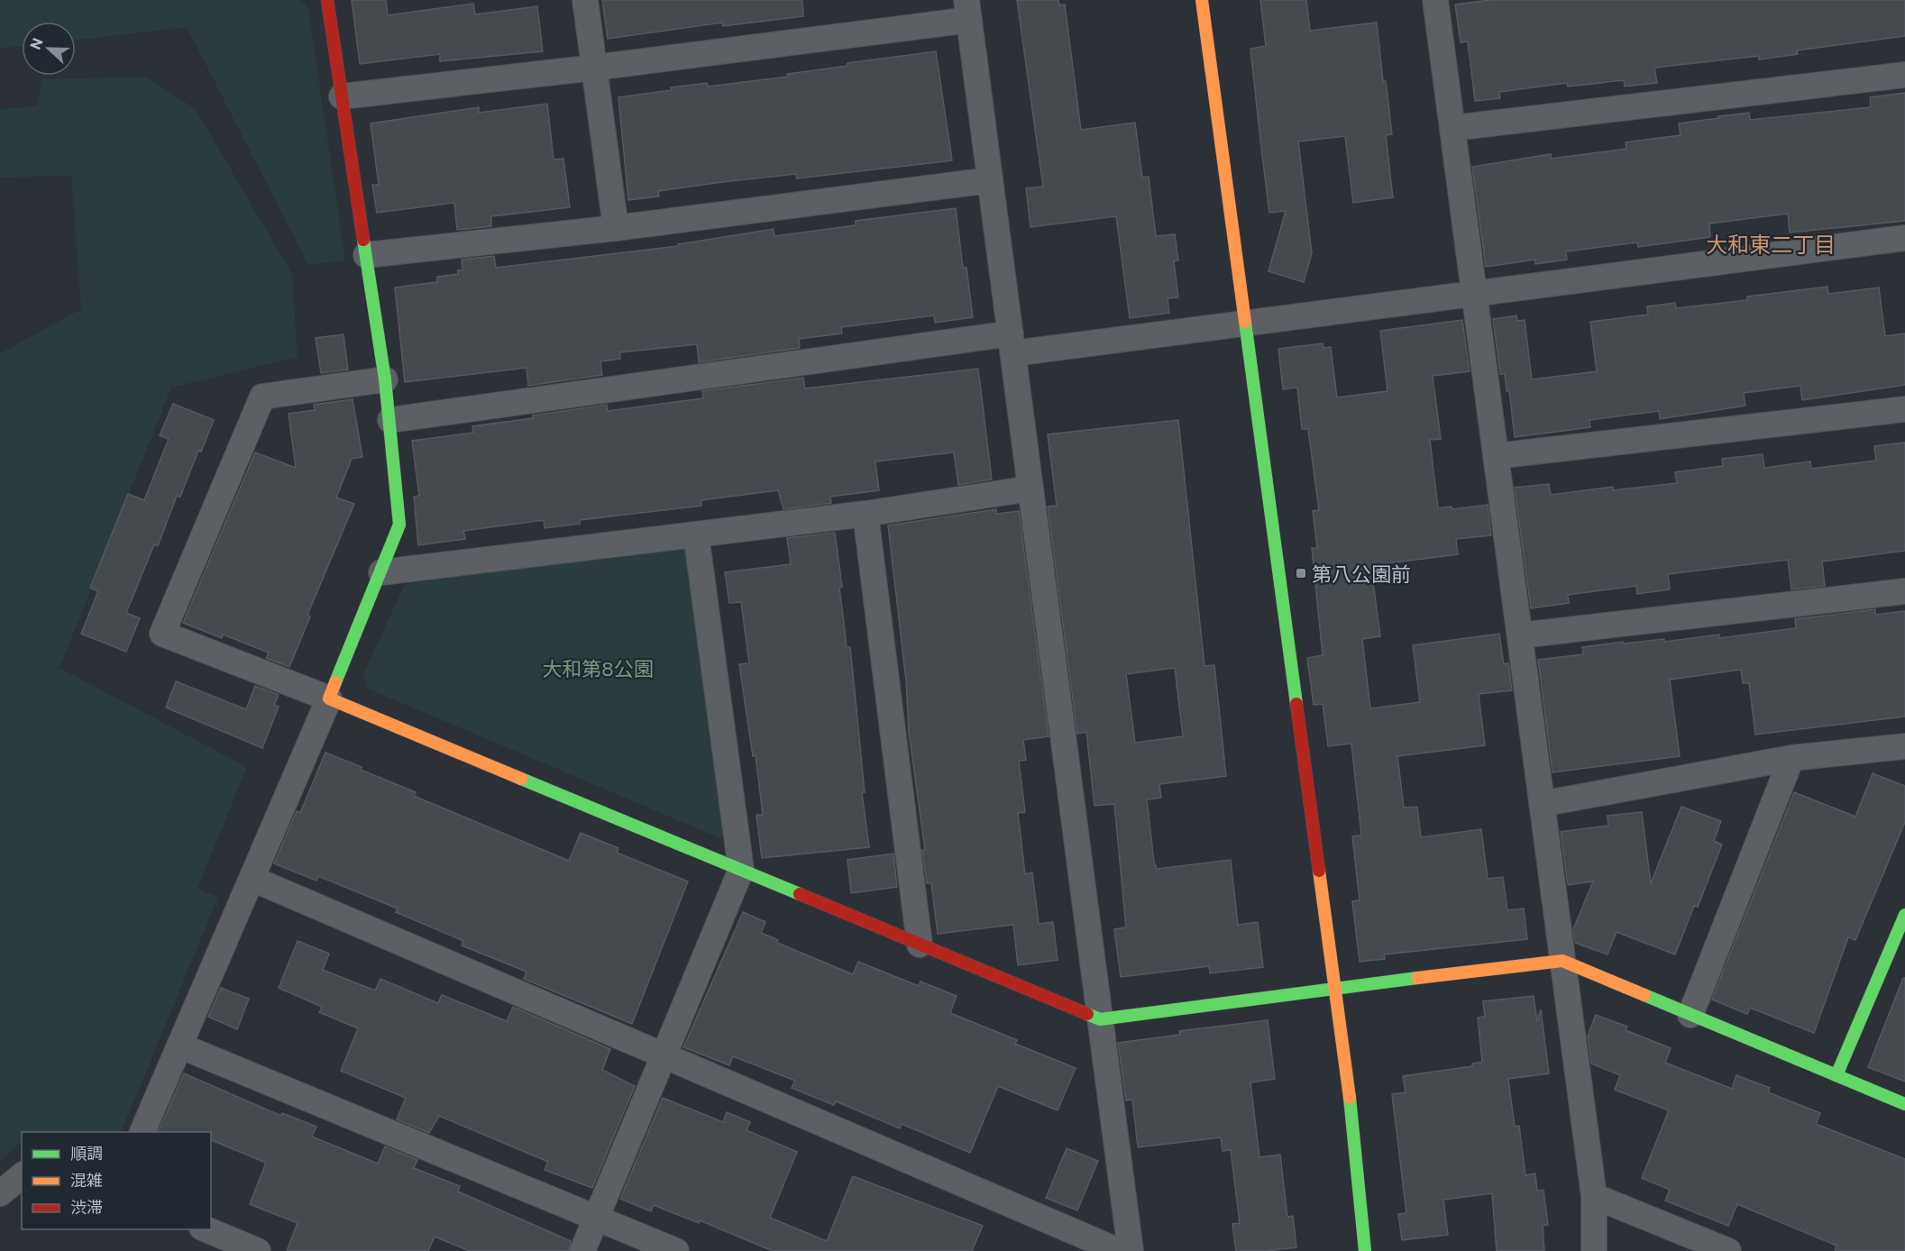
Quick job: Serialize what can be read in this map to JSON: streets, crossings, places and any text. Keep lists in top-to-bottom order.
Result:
{
  "districts": ["大和東二丁目"],
  "parks": ["大和第8公園"],
  "places": {
    "transit": ["第八公園前"]
  },
  "legend": ["順調", "混雑", "渋滞"],
  "north": "left"
}
